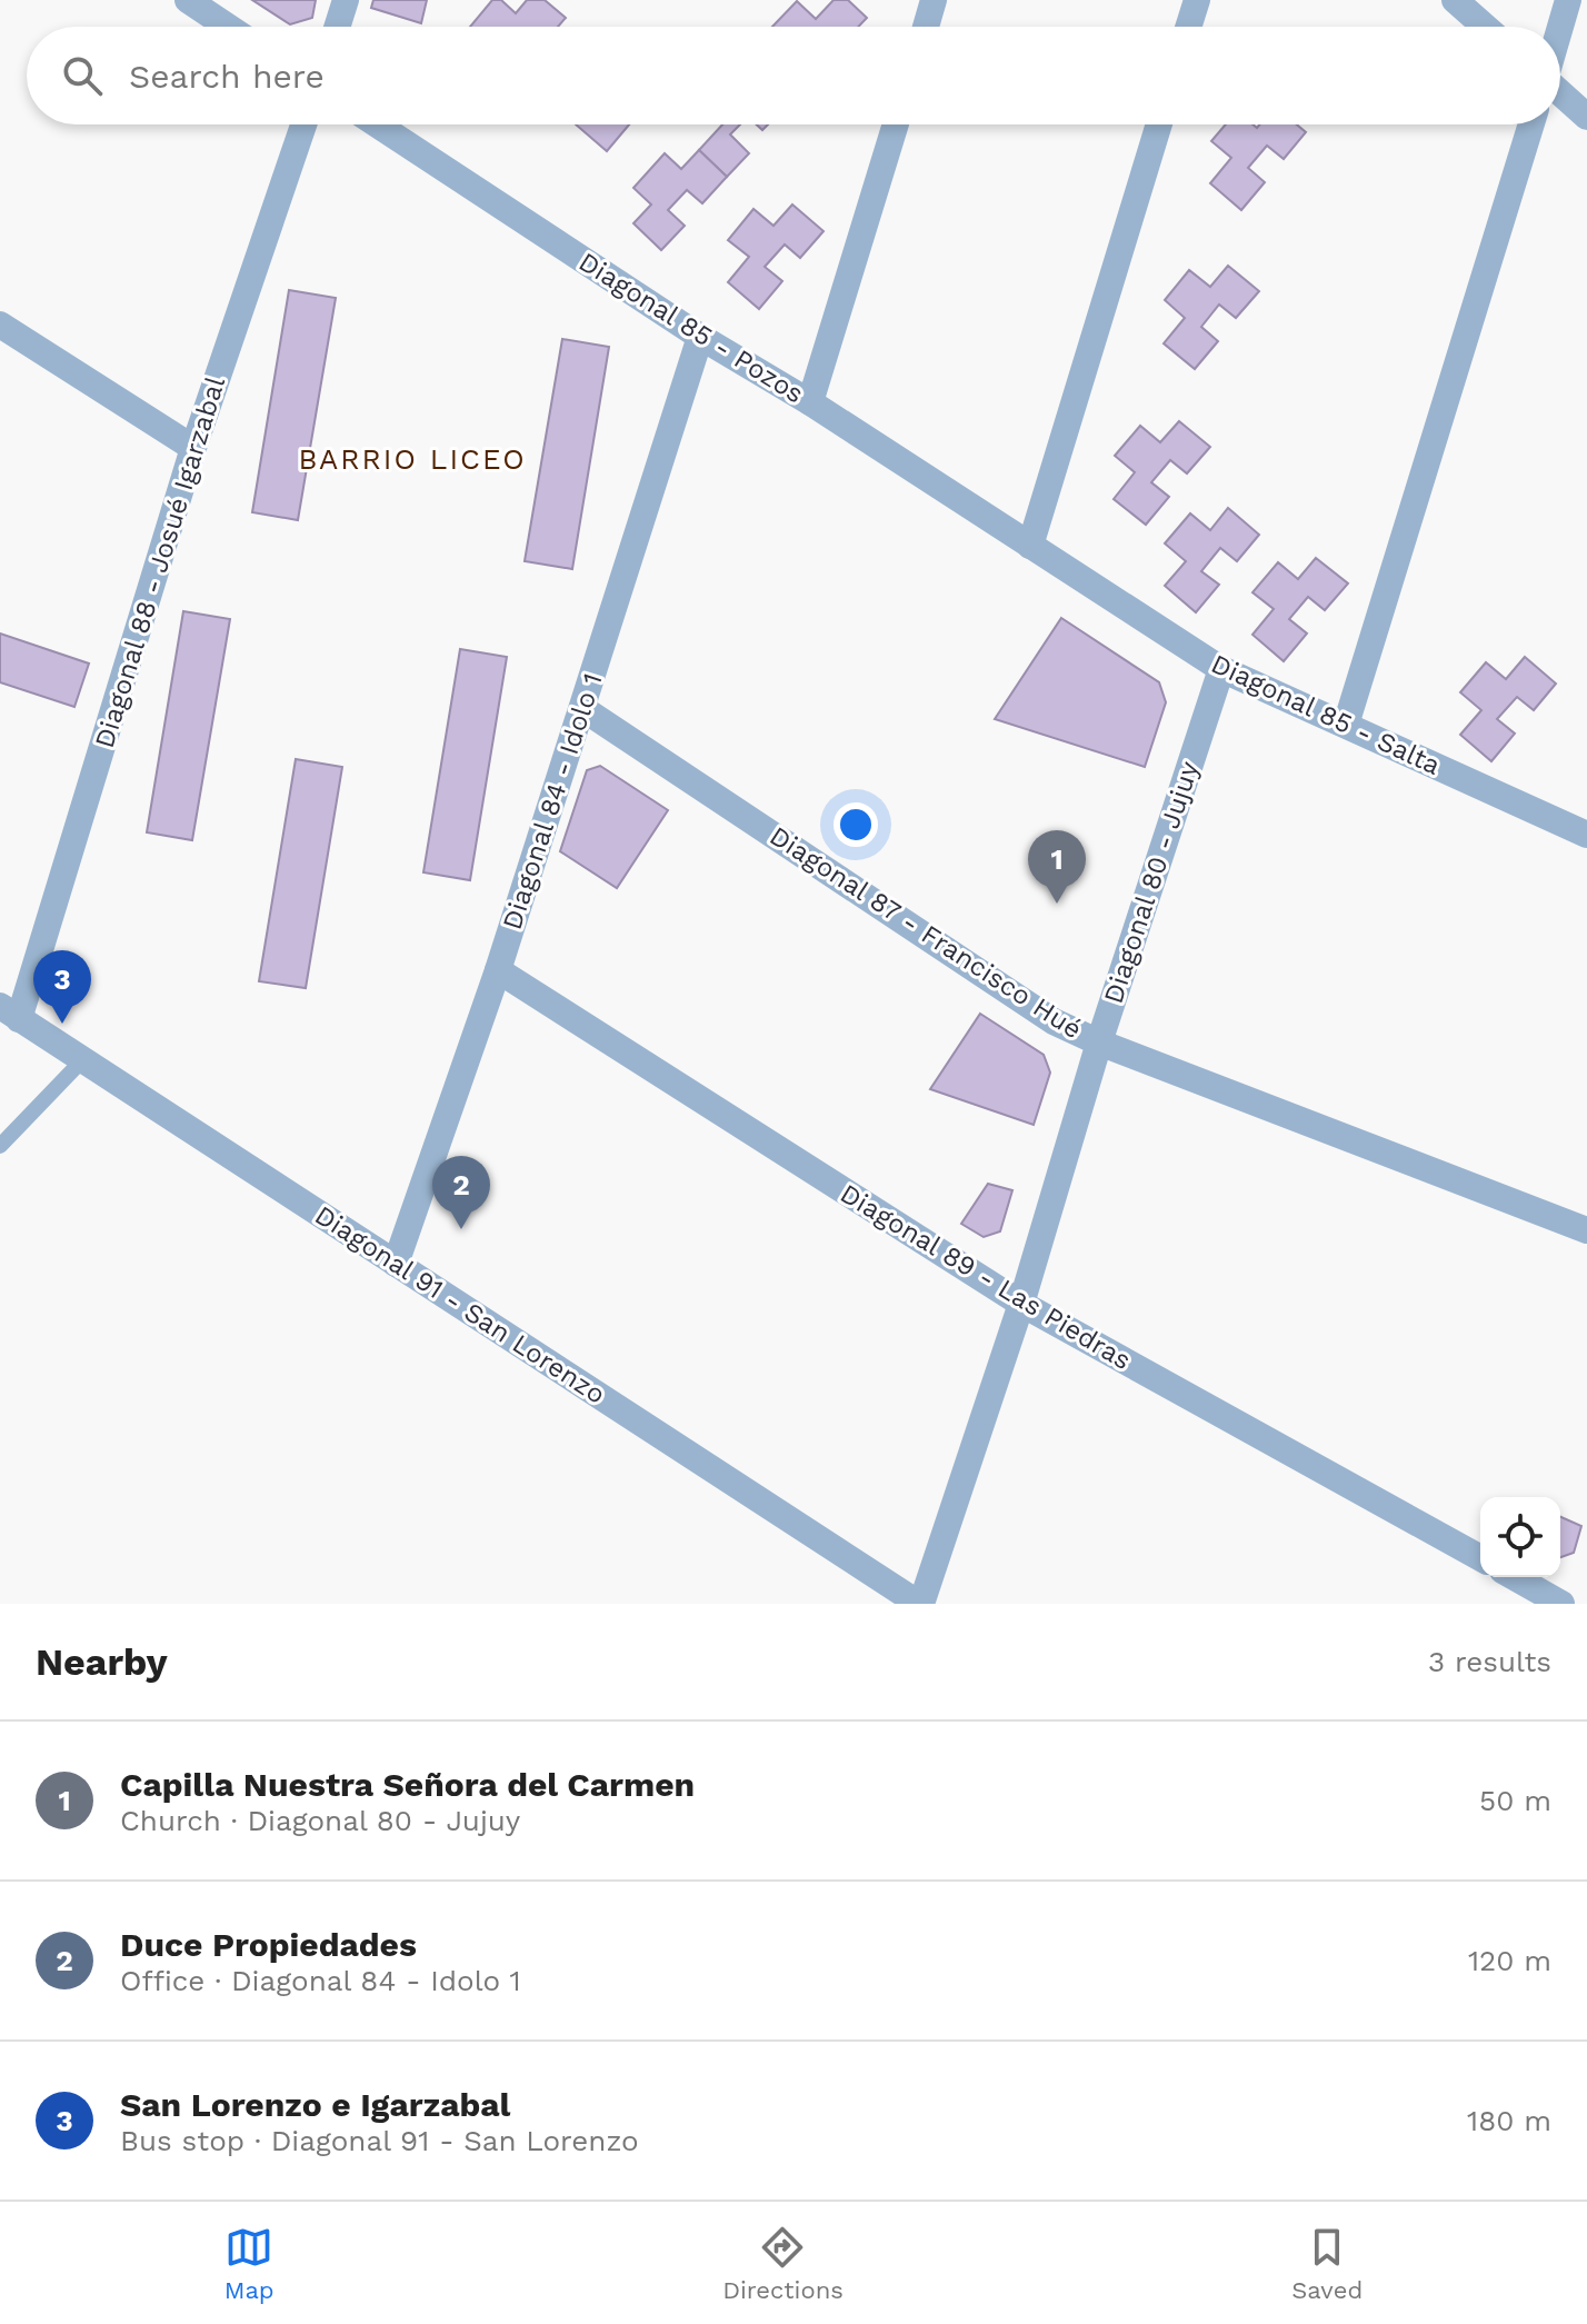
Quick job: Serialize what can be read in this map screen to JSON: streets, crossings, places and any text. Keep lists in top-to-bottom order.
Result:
{
  "streets": {
    "street": [
      "Diagonal 85 - Pozos",
      "Diagonal 88 - Josué Igarzabal",
      "Diagonal 85 - Salta",
      "Diagonal 84 - Idolo 1",
      "Diagonal 80 - Jujuy",
      "Diagonal 87 - Francisco Hué",
      "Diagonal 89 - Las Piedras",
      "Diagonal 91 - San Lorenzo"
    ]
  },
  "crossings": [
    ["Diagonal 85 - Pozos", "Diagonal 85 - Salta"],
    ["Diagonal 85 - Pozos", "Diagonal 84 - Idolo 1"],
    ["Diagonal 88 - Josué Igarzabal", "Diagonal 91 - San Lorenzo"],
    ["Diagonal 85 - Salta", "Diagonal 80 - Jujuy"],
    ["Diagonal 84 - Idolo 1", "Diagonal 87 - Francisco Hué"],
    ["Diagonal 84 - Idolo 1", "Diagonal 89 - Las Piedras"],
    ["Diagonal 84 - Idolo 1", "Diagonal 91 - San Lorenzo"],
    ["Diagonal 80 - Jujuy", "Diagonal 87 - Francisco Hué"],
    ["Diagonal 80 - Jujuy", "Diagonal 89 - Las Piedras"],
    ["Diagonal 80 - Jujuy", "Diagonal 91 - San Lorenzo"]
  ],
  "districts": ["BARRIO LICEO"],
  "page": {
    "search": "Search here",
    "pins": ["1", "3", "2"],
    "heading": ["Nearby", "3 results"],
    "list": [
      {
        "mark": "1",
        "name": "Capilla Nuestra Señora del Carmen",
        "note": "Church · Diagonal 80 - Jujuy",
        "value": "50 m"
      },
      {
        "mark": "2",
        "name": "Duce Propiedades",
        "note": "Office · Diagonal 84 - Idolo 1",
        "value": "120 m"
      },
      {
        "mark": "3",
        "name": "San Lorenzo e Igarzabal",
        "note": "Bus stop · Diagonal 91 - San Lorenzo",
        "value": "180 m"
      }
    ],
    "nav": ["Map", "Directions", "Saved"]
  }
}
